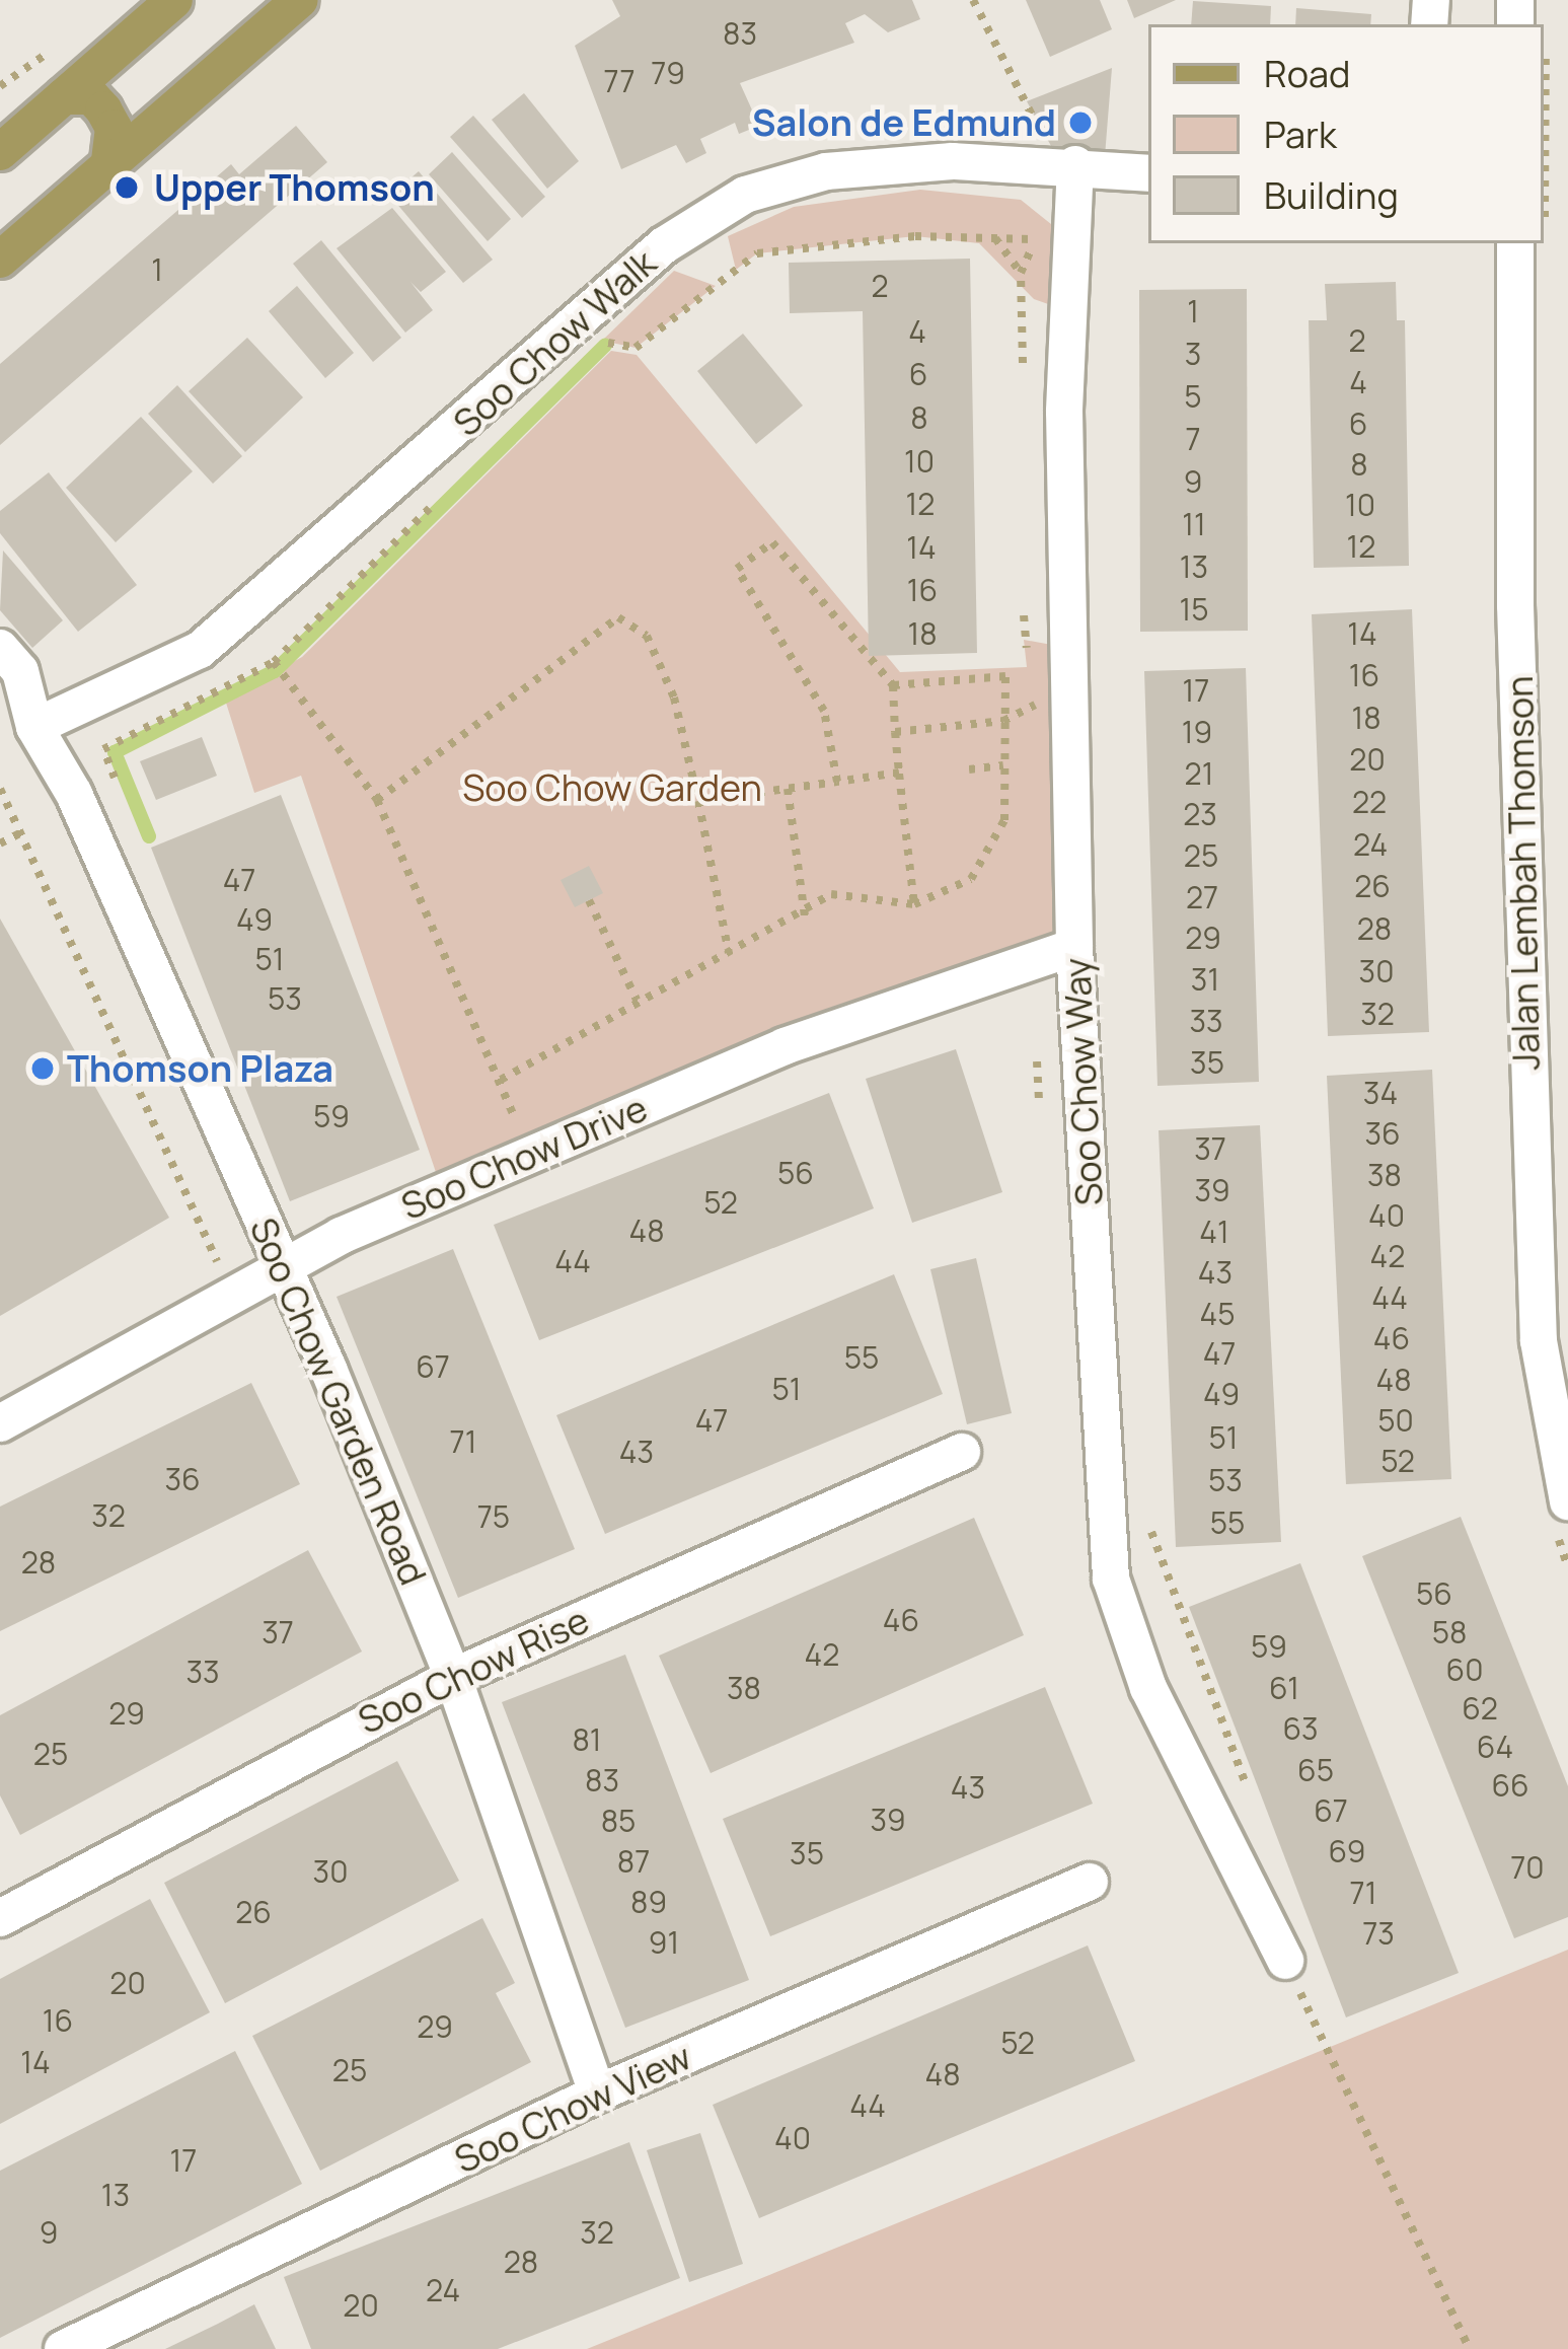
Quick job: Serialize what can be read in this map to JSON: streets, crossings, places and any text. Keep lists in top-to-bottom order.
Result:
{
  "streets": {
    "street": [
      "Soo Chow Walk",
      "Jalan Lembah Thomson",
      "Soo Chow Way",
      "Soo Chow Drive",
      "Soo Chow Garden Road",
      "Soo Chow Rise",
      "Soo Chow View"
    ]
  },
  "crossings": [
    ["Soo Chow Walk", "Soo Chow Way"],
    ["Soo Chow Walk", "Soo Chow Garden Road"],
    ["Soo Chow Way", "Soo Chow Drive"],
    ["Soo Chow Drive", "Soo Chow Garden Road"],
    ["Soo Chow Garden Road", "Soo Chow Rise"],
    ["Soo Chow Garden Road", "Soo Chow View"]
  ],
  "parks": ["Soo Chow Garden"],
  "places": ["Salon de Edmund", "Upper Thomson", "Thomson Plaza"],
  "house_numbers": [
    "83",
    "79",
    "77",
    "1",
    "2",
    "1",
    "4",
    "2",
    "3",
    "6",
    "4",
    "5",
    "8",
    "6",
    "7",
    "10",
    "8",
    "9",
    "12",
    "10",
    "11",
    "12",
    "14",
    "13",
    "16",
    "15",
    "18",
    "14",
    "16",
    "17",
    "18",
    "19",
    "20",
    "21",
    "22",
    "23",
    "24",
    "25",
    "47",
    "26",
    "27",
    "49",
    "28",
    "29",
    "51",
    "30",
    "31",
    "53",
    "32",
    "33",
    "35",
    "34",
    "59",
    "36",
    "37",
    "56",
    "38",
    "39",
    "52",
    "40",
    "48",
    "41",
    "42",
    "44",
    "43",
    "44",
    "45",
    "46",
    "47",
    "55",
    "67",
    "48",
    "51",
    "49",
    "47",
    "50",
    "51",
    "71",
    "43",
    "52",
    "36",
    "53",
    "32",
    "75",
    "55",
    "28",
    "56",
    "46",
    "37",
    "58",
    "59",
    "42",
    "60",
    "33",
    "38",
    "61",
    "62",
    "29",
    "63",
    "81",
    "64",
    "25",
    "65",
    "83",
    "66",
    "43",
    "67",
    "39",
    "85",
    "69",
    "35",
    "87",
    "70",
    "30",
    "71",
    "89",
    "26",
    "73",
    "91",
    "20",
    "16",
    "29",
    "52",
    "14",
    "25",
    "48",
    "44",
    "40",
    "17",
    "13",
    "9",
    "32",
    "28",
    "24",
    "20"
  ],
  "legend": ["Road", "Park", "Building"]
}
